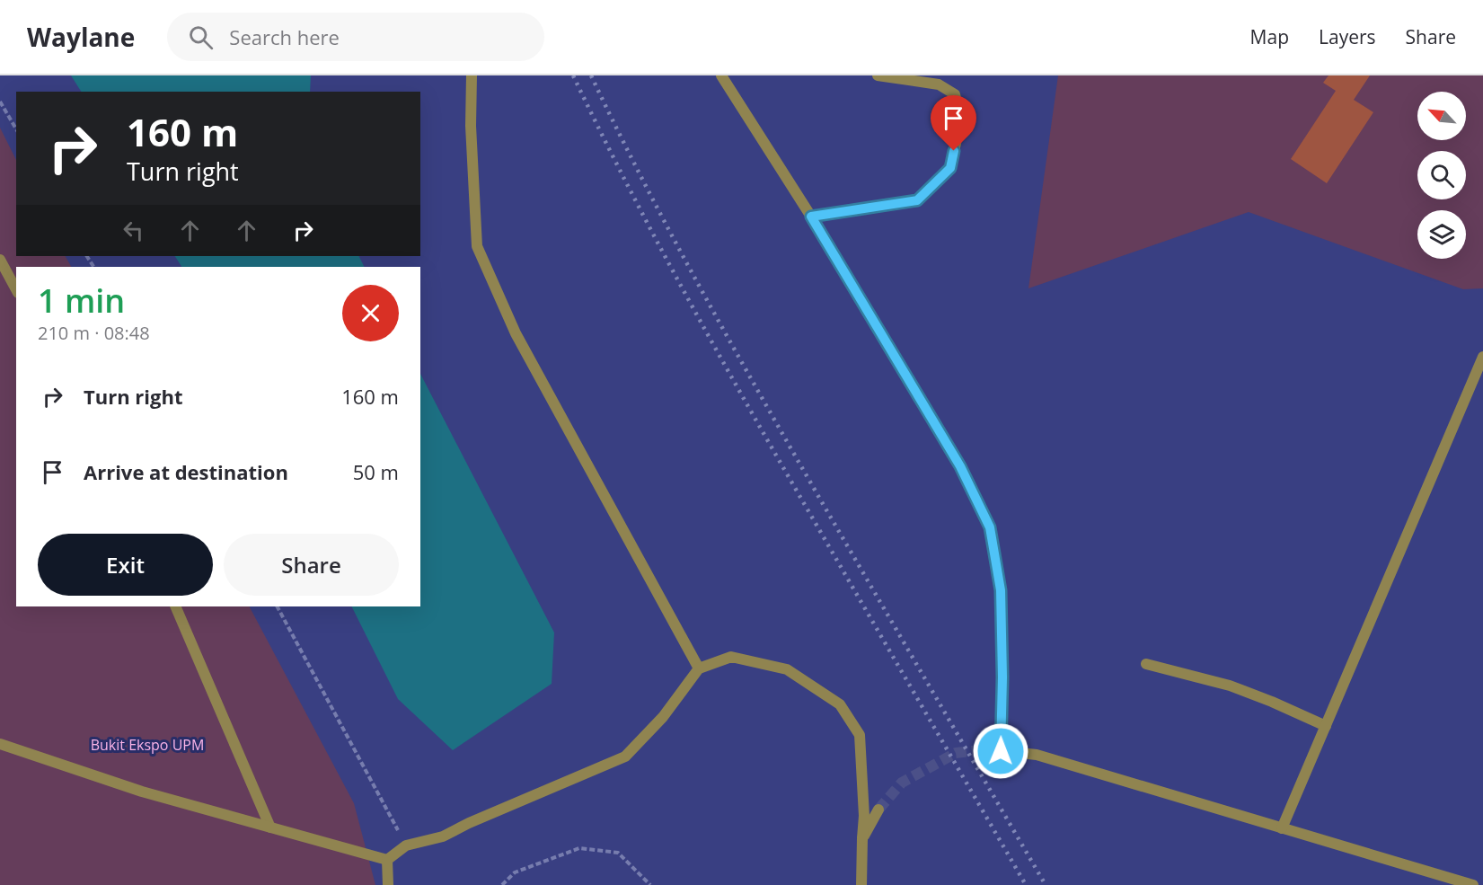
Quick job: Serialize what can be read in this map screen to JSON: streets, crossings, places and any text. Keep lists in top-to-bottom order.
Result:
{
  "parks": ["Bukit Ekspo UPM"],
  "north": "top left",
  "page": {
    "header": "Waylane",
    "search": "Search here",
    "nav": ["Map", "Layers", "Share"],
    "turn": ["160 m", "Turn right"],
    "heading": ["1 min", "210 m · 08:48"],
    "list": [
      {
        "name": "Turn right",
        "value": "160 m"
      },
      {
        "name": "Arrive at destination",
        "value": "50 m"
      }
    ],
    "buttons": ["Exit", "Share"]
  }
}
